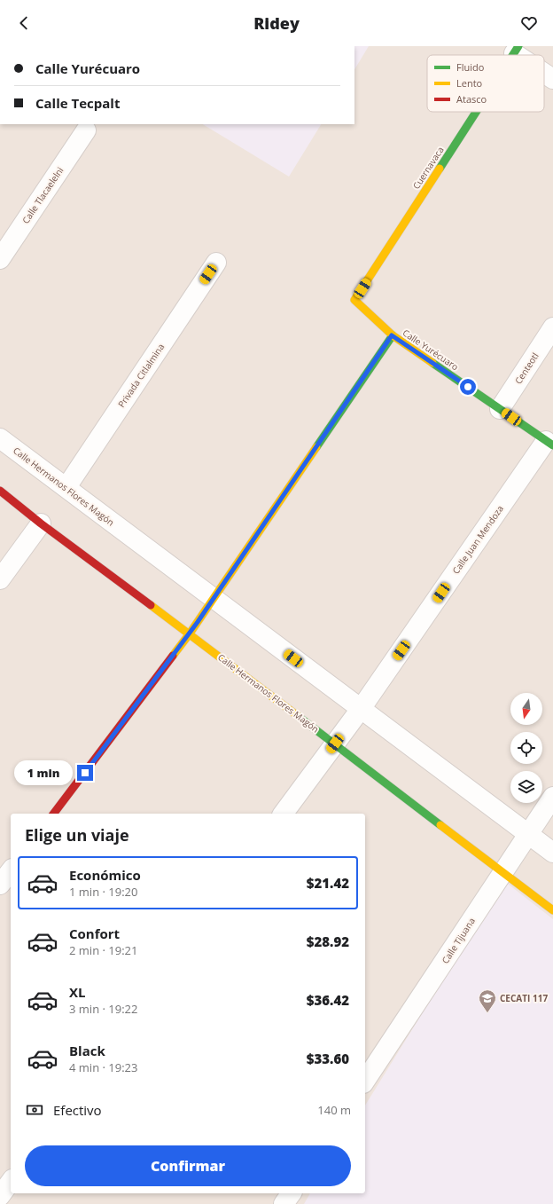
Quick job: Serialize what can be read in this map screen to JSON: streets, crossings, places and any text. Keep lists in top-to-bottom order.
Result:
{
  "streets": {
    "street": [
      "Cuernavaca",
      "Calle Tlacaelelni",
      "Calle Yurécuaro",
      "Centeotl",
      "Privada Citlalmina",
      "Calle Hermanos Flores Magón",
      "Calle Juan Mendoza",
      "Calle Tijuana"
    ]
  },
  "crossings": [
    ["Cuernavaca", "Calle Yurécuaro"],
    ["Calle Yurécuaro", "Centeotl"],
    ["Calle Yurécuaro", "Calle Juan Mendoza"],
    ["Privada Citlalmina", "Calle Hermanos Flores Magón"],
    ["Calle Hermanos Flores Magón", "Calle Juan Mendoza"],
    ["Calle Hermanos Flores Magón", "Calle Tijuana"]
  ],
  "places": {
    "school or university": ["CECATI 117"]
  },
  "legend": ["Fluido", "Lento", "Atasco"],
  "north": "bottom",
  "page": {
    "header": "Ridey",
    "banner": ["Calle Yurécuaro", "Calle Tecpalt"],
    "bubble": "1 min",
    "heading": "Elige un viaje",
    "list": [
      {
        "name": "Económico",
        "note": "1 min · 19:20",
        "value": "$21.42"
      },
      {
        "name": "Confort",
        "note": "2 min · 19:21",
        "value": "$28.92"
      },
      {
        "name": "XL",
        "note": "3 min · 19:22",
        "value": "$36.42"
      },
      {
        "name": "Black",
        "note": "4 min · 19:23",
        "value": "$33.60"
      }
    ],
    "pay": ["Efectivo", "140 m"],
    "buttons": "Confirmar"
  }
}
